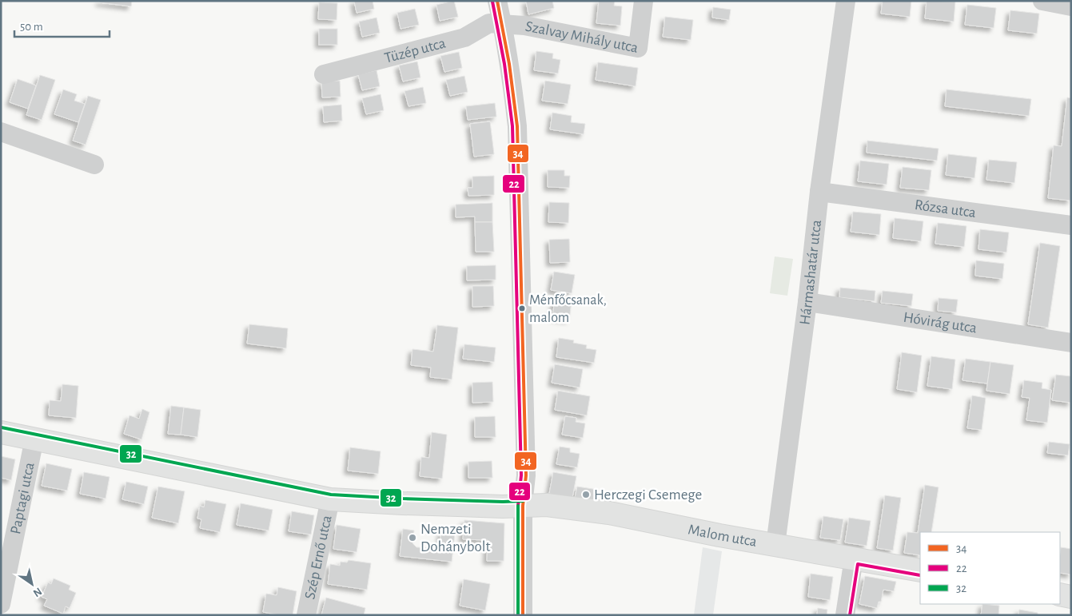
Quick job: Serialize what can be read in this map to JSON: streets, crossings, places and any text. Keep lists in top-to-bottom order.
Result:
{
  "streets": {
    "main road": ["Malom utca"],
    "street": [
      "Szalvay Mihály utca",
      "Tüzép utca",
      "Rózsa utca",
      "Hármashatár utca",
      "Hóvirág utca",
      "Paptagi utca",
      "Szép Ernő utca"
    ]
  },
  "crossings": [
    ["Szalvay Mihály utca", "Tüzép utca"],
    ["Rózsa utca", "Hármashatár utca"],
    ["Hármashatár utca", "Hóvirág utca"],
    ["Hármashatár utca", "Malom utca"],
    ["Paptagi utca", "Malom utca"],
    ["Malom utca", "Szép Ernő utca"]
  ],
  "places": ["Ménfőcsanak, malom", "Herczegi Csemege", "Nemzeti Dohánybolt"],
  "lines": ["transit line 34", "transit line 22", "transit line 32"],
  "legend": ["34", "22", "32"],
  "scale_bar": "50 m",
  "north": "bottom right"
}
